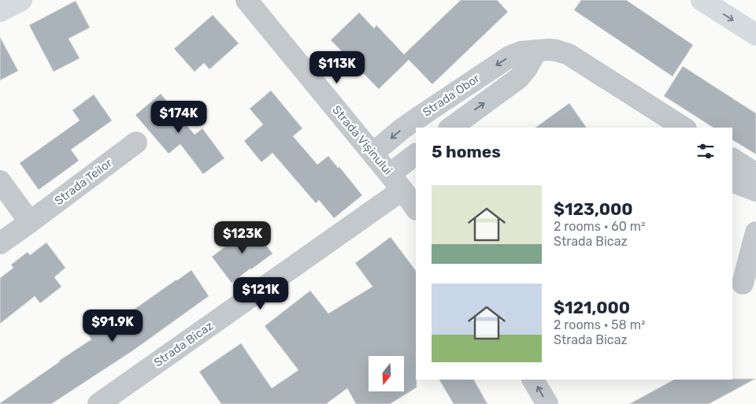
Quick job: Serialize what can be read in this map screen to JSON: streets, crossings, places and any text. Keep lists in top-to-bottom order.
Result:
{
  "streets": {
    "street": [
      "Strada Obor",
      "Strada Vișinului",
      "Strada Teilor",
      "Strada Bicaz"
    ]
  },
  "crossings": [
    ["Strada Obor", "Strada Vișinului"],
    ["Strada Vișinului", "Strada Bicaz"]
  ],
  "north": "bottom",
  "page": {
    "price": [
      "$113K",
      "$174K",
      "$123K",
      "$121K",
      "$91.9K"
    ],
    "heading": "5 homes",
    "list": [
      {
        "name": "$123,000",
        "note": "2 rooms · 60 m² · Strada Bicaz"
      },
      {
        "name": "$121,000",
        "note": "2 rooms · 58 m² · Strada Bicaz"
      }
    ]
  }
}
